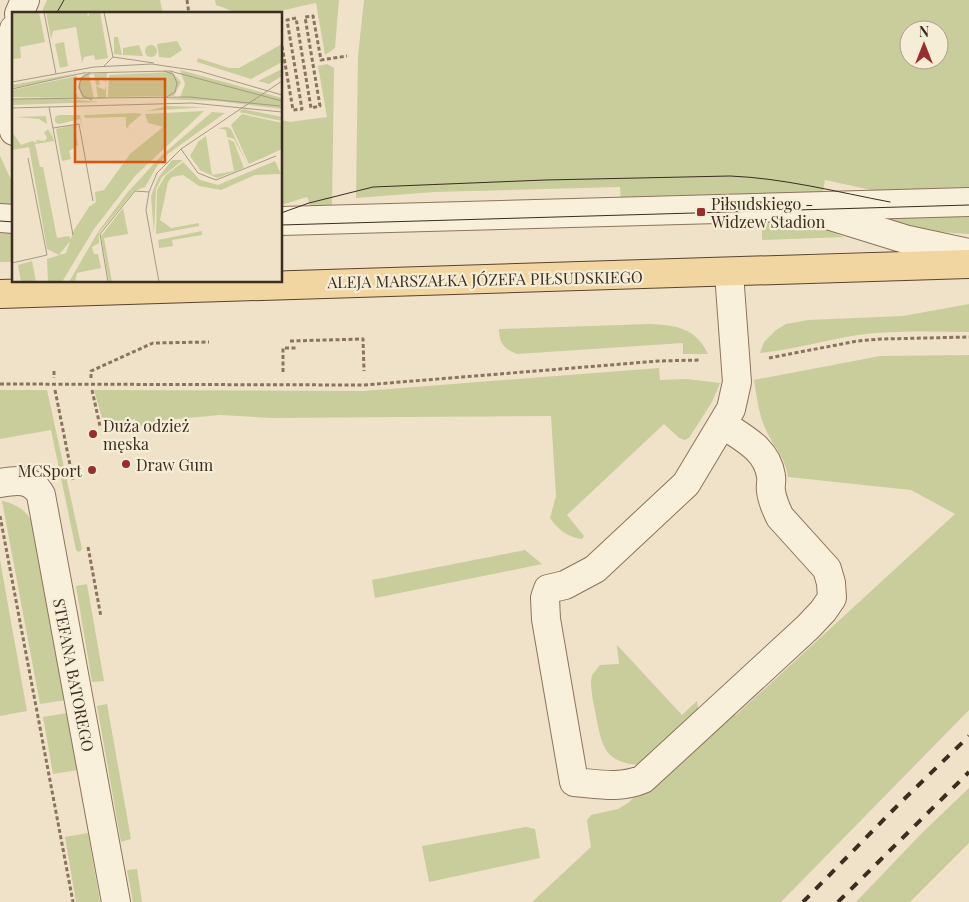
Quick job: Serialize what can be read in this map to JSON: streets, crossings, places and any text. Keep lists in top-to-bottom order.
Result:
{
  "streets": {
    "main road": ["ALEJA MARSZAŁKA JÓZEFA PIŁSUDSKIEGO"],
    "street": ["STEFANA BATOREGO"]
  },
  "places": {
    "transit": ["Piłsudskiego - Widzew Stadion"],
    "other": ["Duża odzież męska", "Draw Gum", "MCSport"]
  },
  "north": "top"
}
